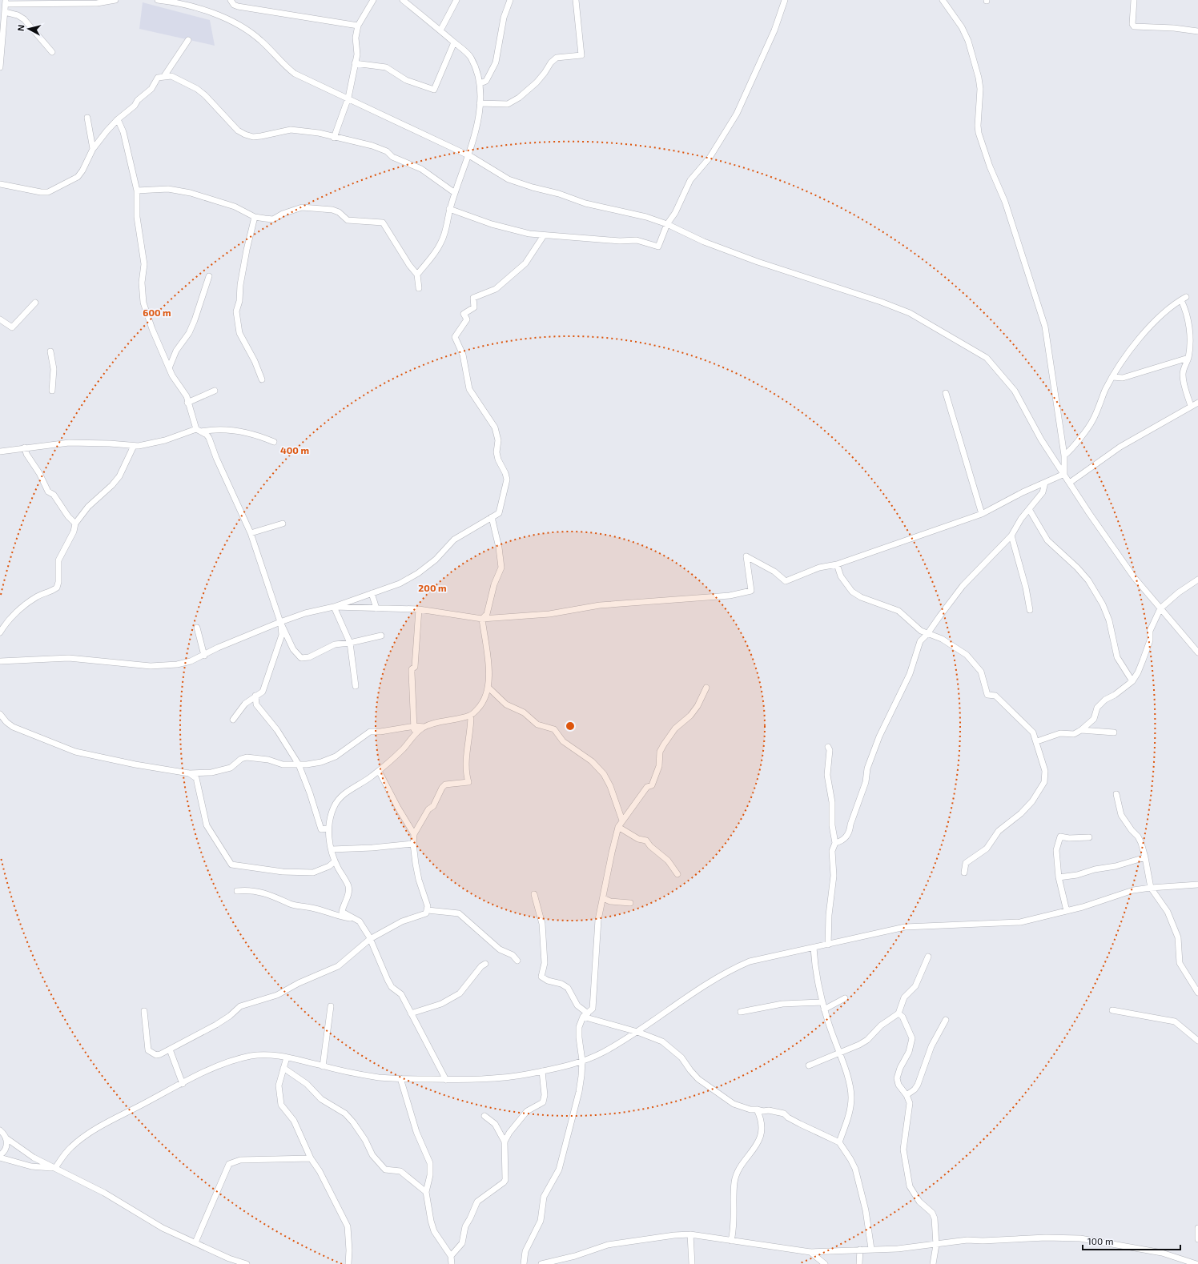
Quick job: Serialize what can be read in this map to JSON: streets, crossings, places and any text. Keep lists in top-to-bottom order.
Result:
{
  "scale_bar": "100 m",
  "north": "left",
  "rings": ["600 m", "400 m", "200 m"]
}
